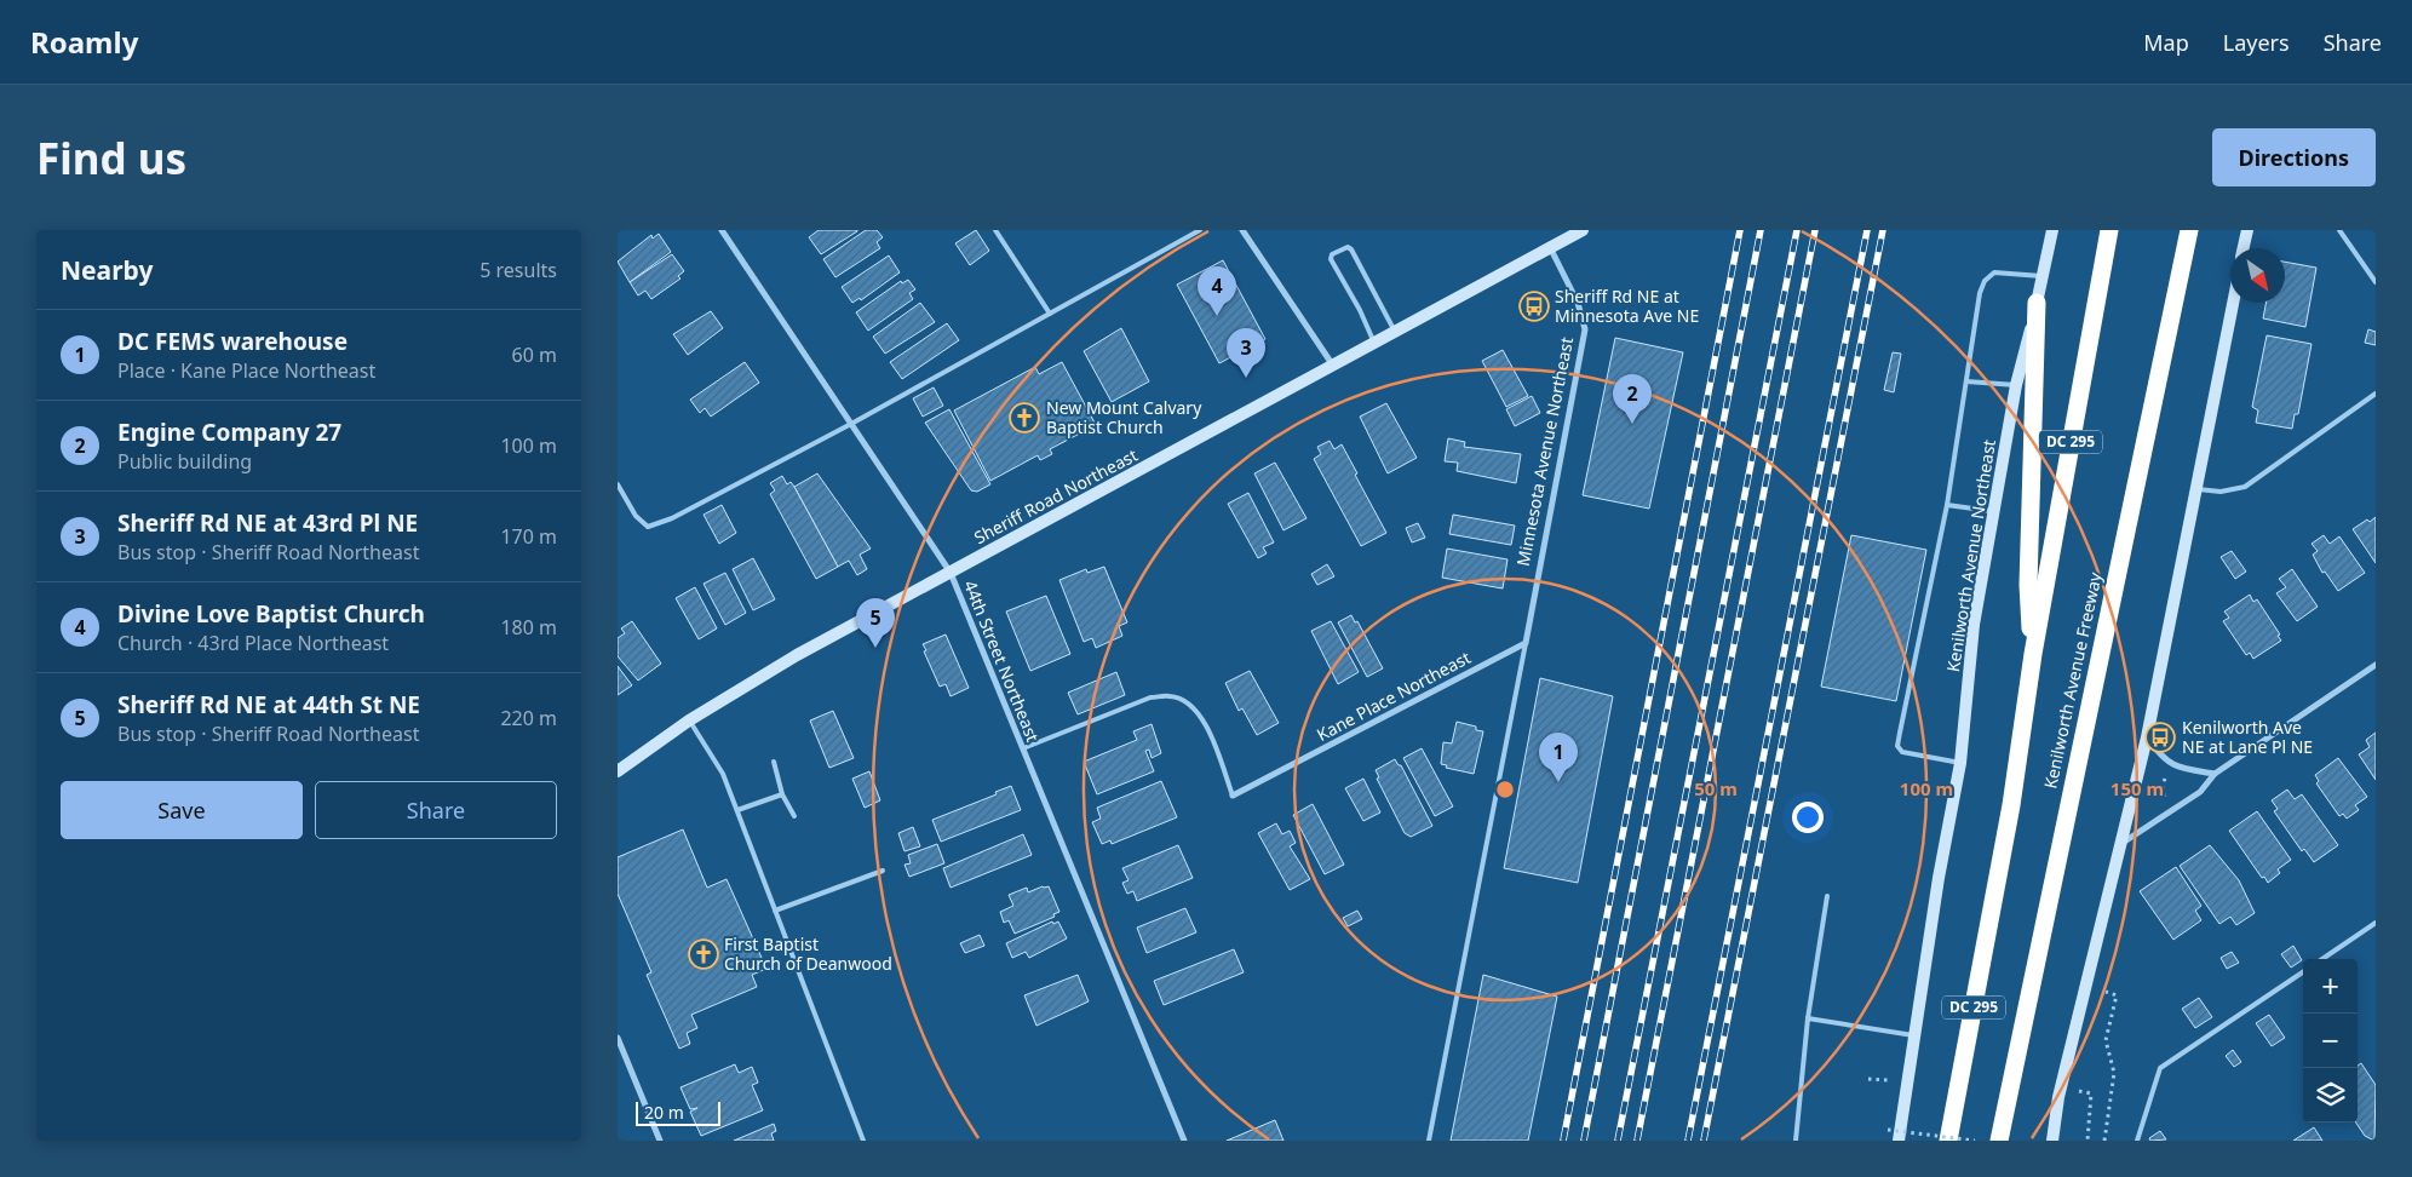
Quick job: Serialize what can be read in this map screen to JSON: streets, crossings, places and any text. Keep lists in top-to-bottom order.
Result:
{
  "streets": {
    "highway": ["DC 295", "Kenilworth Avenue Freeway"],
    "main road": ["Sheriff Road Northeast", "Kenilworth Avenue Northeast"],
    "street": ["Minnesota Avenue Northeast", "44th Street Northeast", "Kane Place Northeast"]
  },
  "crossings": [
    ["Minnesota Avenue Northeast", "Sheriff Road Northeast"],
    ["Minnesota Avenue Northeast", "Kane Place Northeast"],
    ["Sheriff Road Northeast", "44th Street Northeast"]
  ],
  "places": {
    "bus stop": ["Sheriff Rd NE at Minnesota Ave NE", "Kenilworth Ave NE at Lane Pl NE"],
    "church": ["New Mount Calvary Baptist Church", "First Baptist Church of Deanwood"]
  },
  "scale_bar": "20 m",
  "north": "bottom right",
  "page": {
    "header": "Roamly",
    "nav": ["Map", "Layers", "Share"],
    "buttons": [
      "Directions",
      ["Save", "Share"]
    ],
    "title": "Find us",
    "heading": ["Nearby", "5 results"],
    "pins": [
      "4",
      "3",
      "2",
      "5",
      "1"
    ],
    "list": [
      {
        "mark": "1",
        "name": "DC FEMS warehouse",
        "note": "Place · Kane Place Northeast",
        "value": "60 m"
      },
      {
        "mark": "2",
        "name": "Engine Company 27",
        "note": "Public building",
        "value": "100 m"
      },
      {
        "mark": "3",
        "name": "Sheriff Rd NE at 43rd Pl NE",
        "note": "Bus stop · Sheriff Road Northeast",
        "value": "170 m"
      },
      {
        "mark": "4",
        "name": "Divine Love Baptist Church",
        "note": "Church · 43rd Place Northeast",
        "value": "180 m"
      },
      {
        "mark": "5",
        "name": "Sheriff Rd NE at 44th St NE",
        "note": "Bus stop · Sheriff Road Northeast",
        "value": "220 m"
      }
    ],
    "map_buttons": ["+", "−"],
    "scale": "20 m"
  },
  "rings": ["50 m", "100 m", "150 m"]
}
